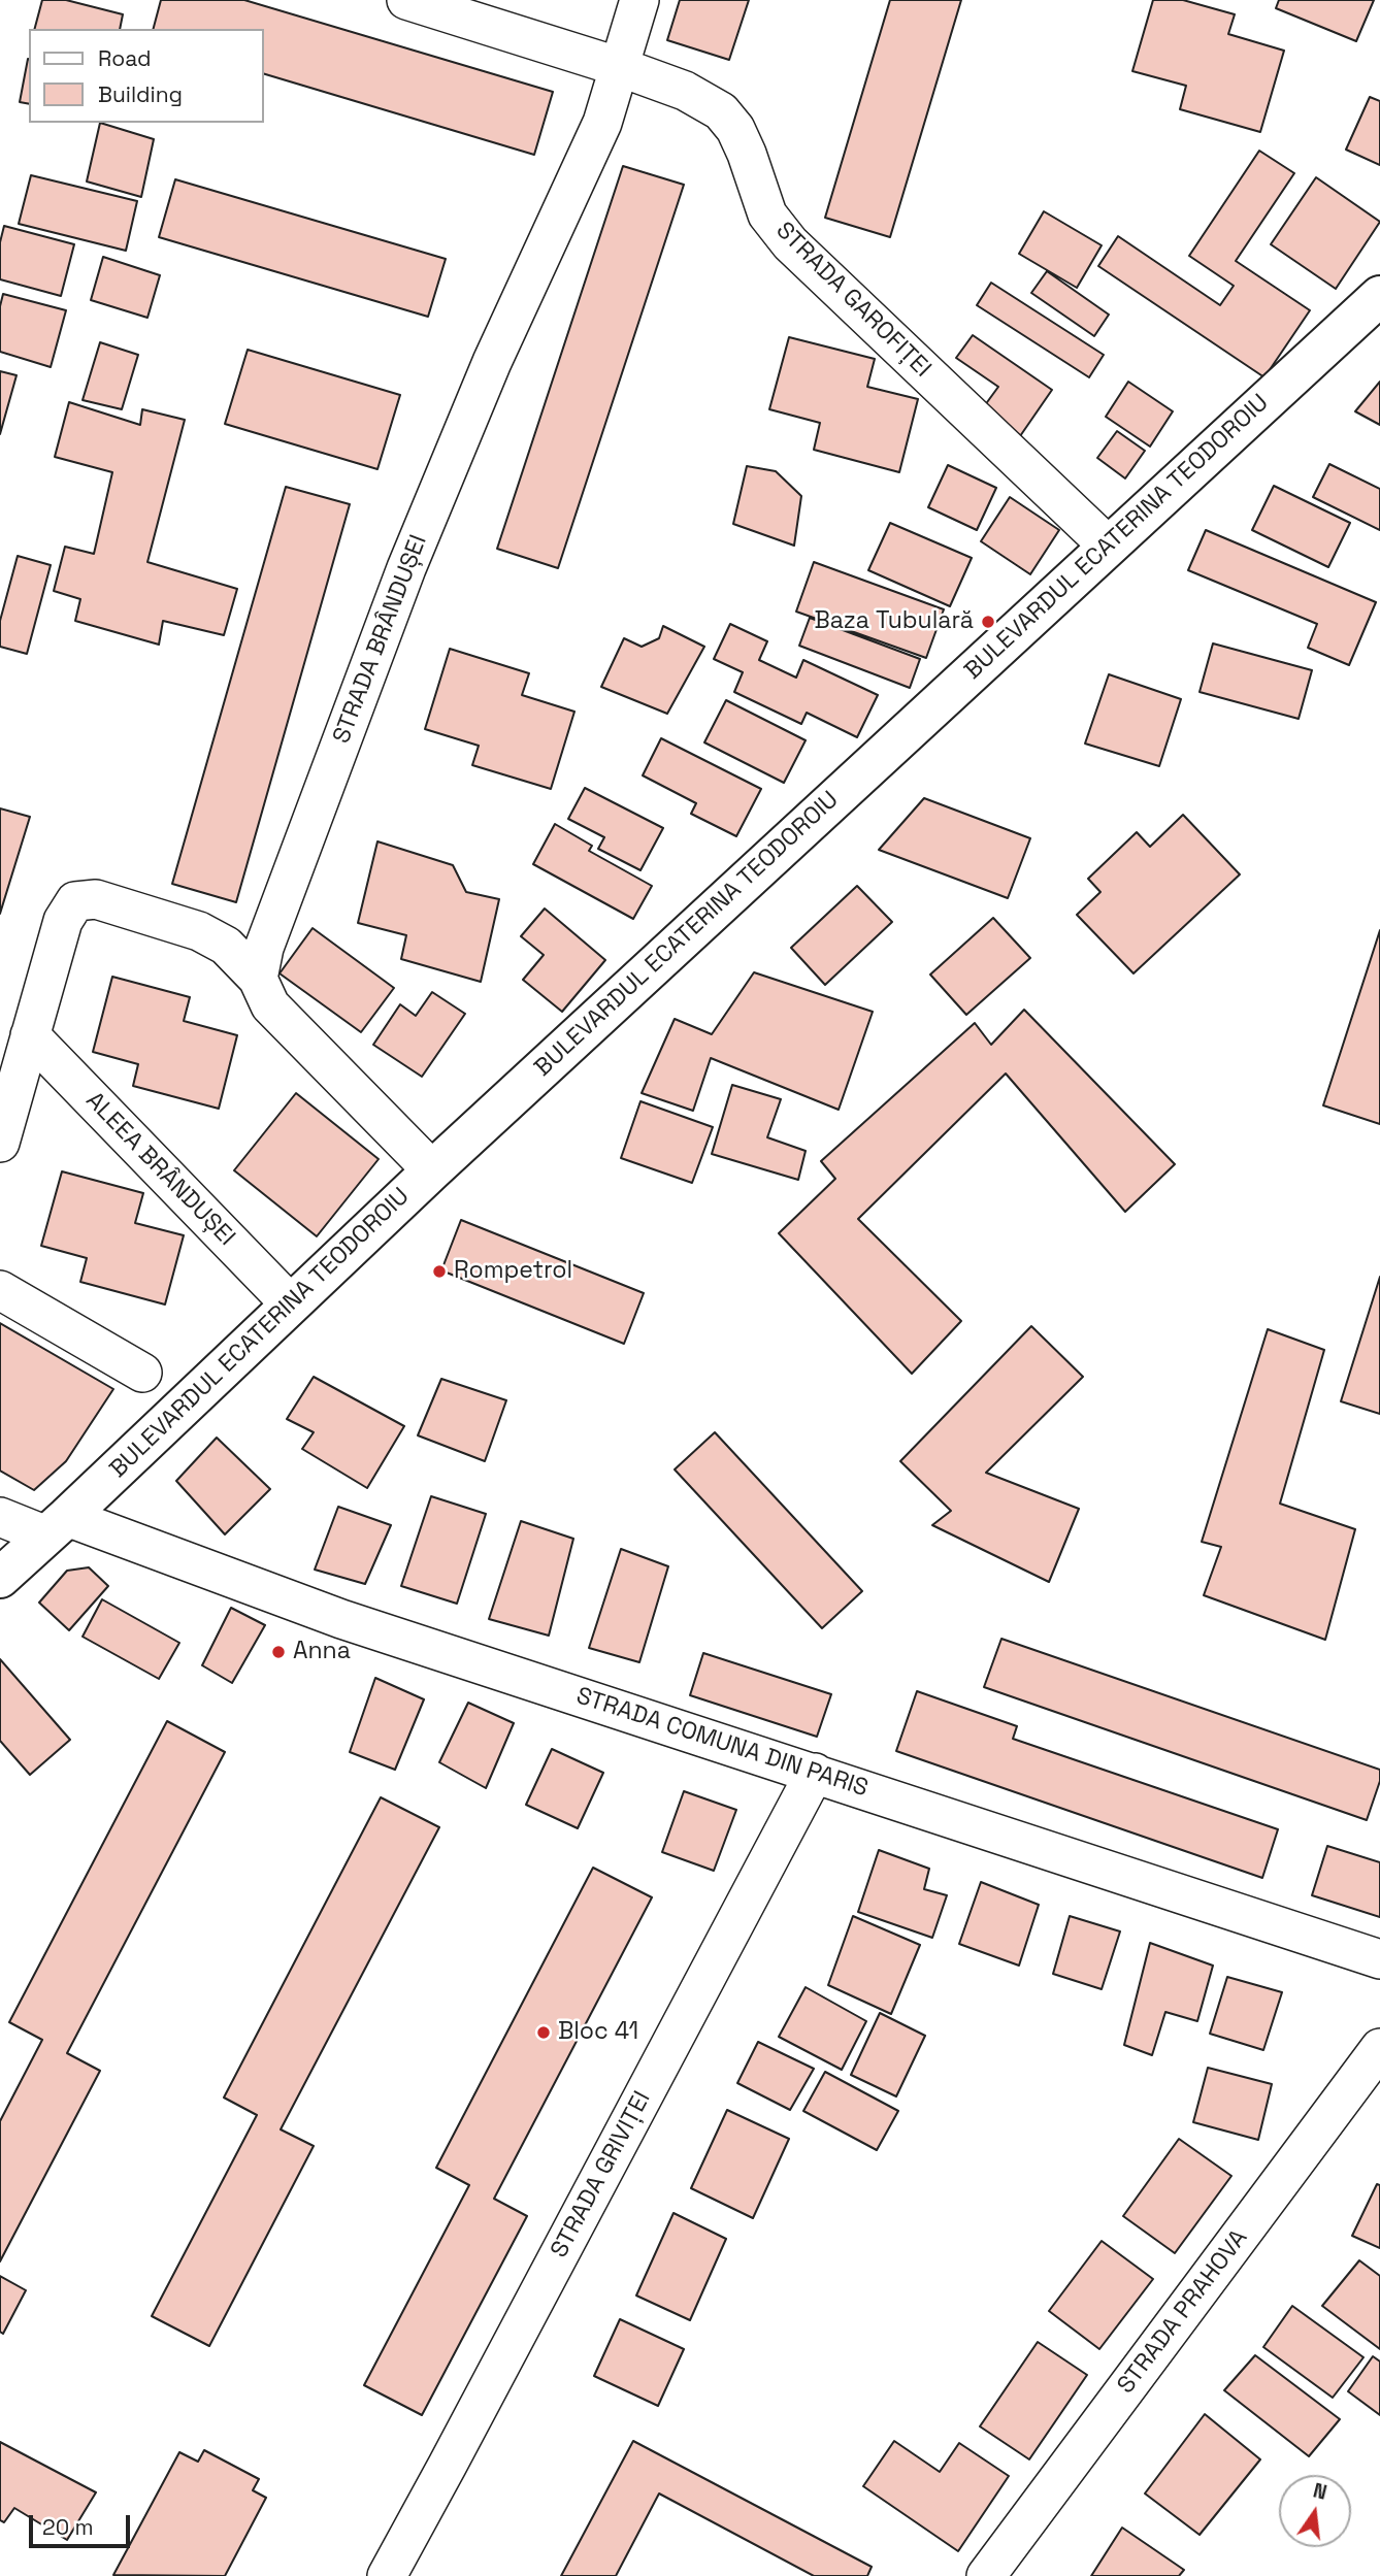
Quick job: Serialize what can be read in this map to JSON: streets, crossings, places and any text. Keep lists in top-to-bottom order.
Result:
{
  "streets": {
    "main road": ["BULEVARDUL ECATERINA TEODOROIU"],
    "street": [
      "STRADA GAROFIȚEI",
      "STRADA BRÂNDUȘEI",
      "ALEEA BRÂNDUȘEI",
      "STRADA COMUNA DIN PARIS",
      "STRADA GRIVIȚEI",
      "STRADA PRAHOVA"
    ]
  },
  "crossings": [
    ["STRADA GAROFIȚEI", "BULEVARDUL ECATERINA TEODOROIU"],
    ["STRADA GAROFIȚEI", "STRADA BRÂNDUȘEI"],
    ["BULEVARDUL ECATERINA TEODOROIU", "ALEEA BRÂNDUȘEI"],
    ["BULEVARDUL ECATERINA TEODOROIU", "STRADA COMUNA DIN PARIS"],
    ["STRADA COMUNA DIN PARIS", "STRADA GRIVIȚEI"]
  ],
  "places": [
    "Baza Tubulară",
    "Rompetrol",
    "Anna",
    "Bloc 41"
  ],
  "legend": ["Road", "Building"],
  "scale_bar": "20 m",
  "north": "top"
}
